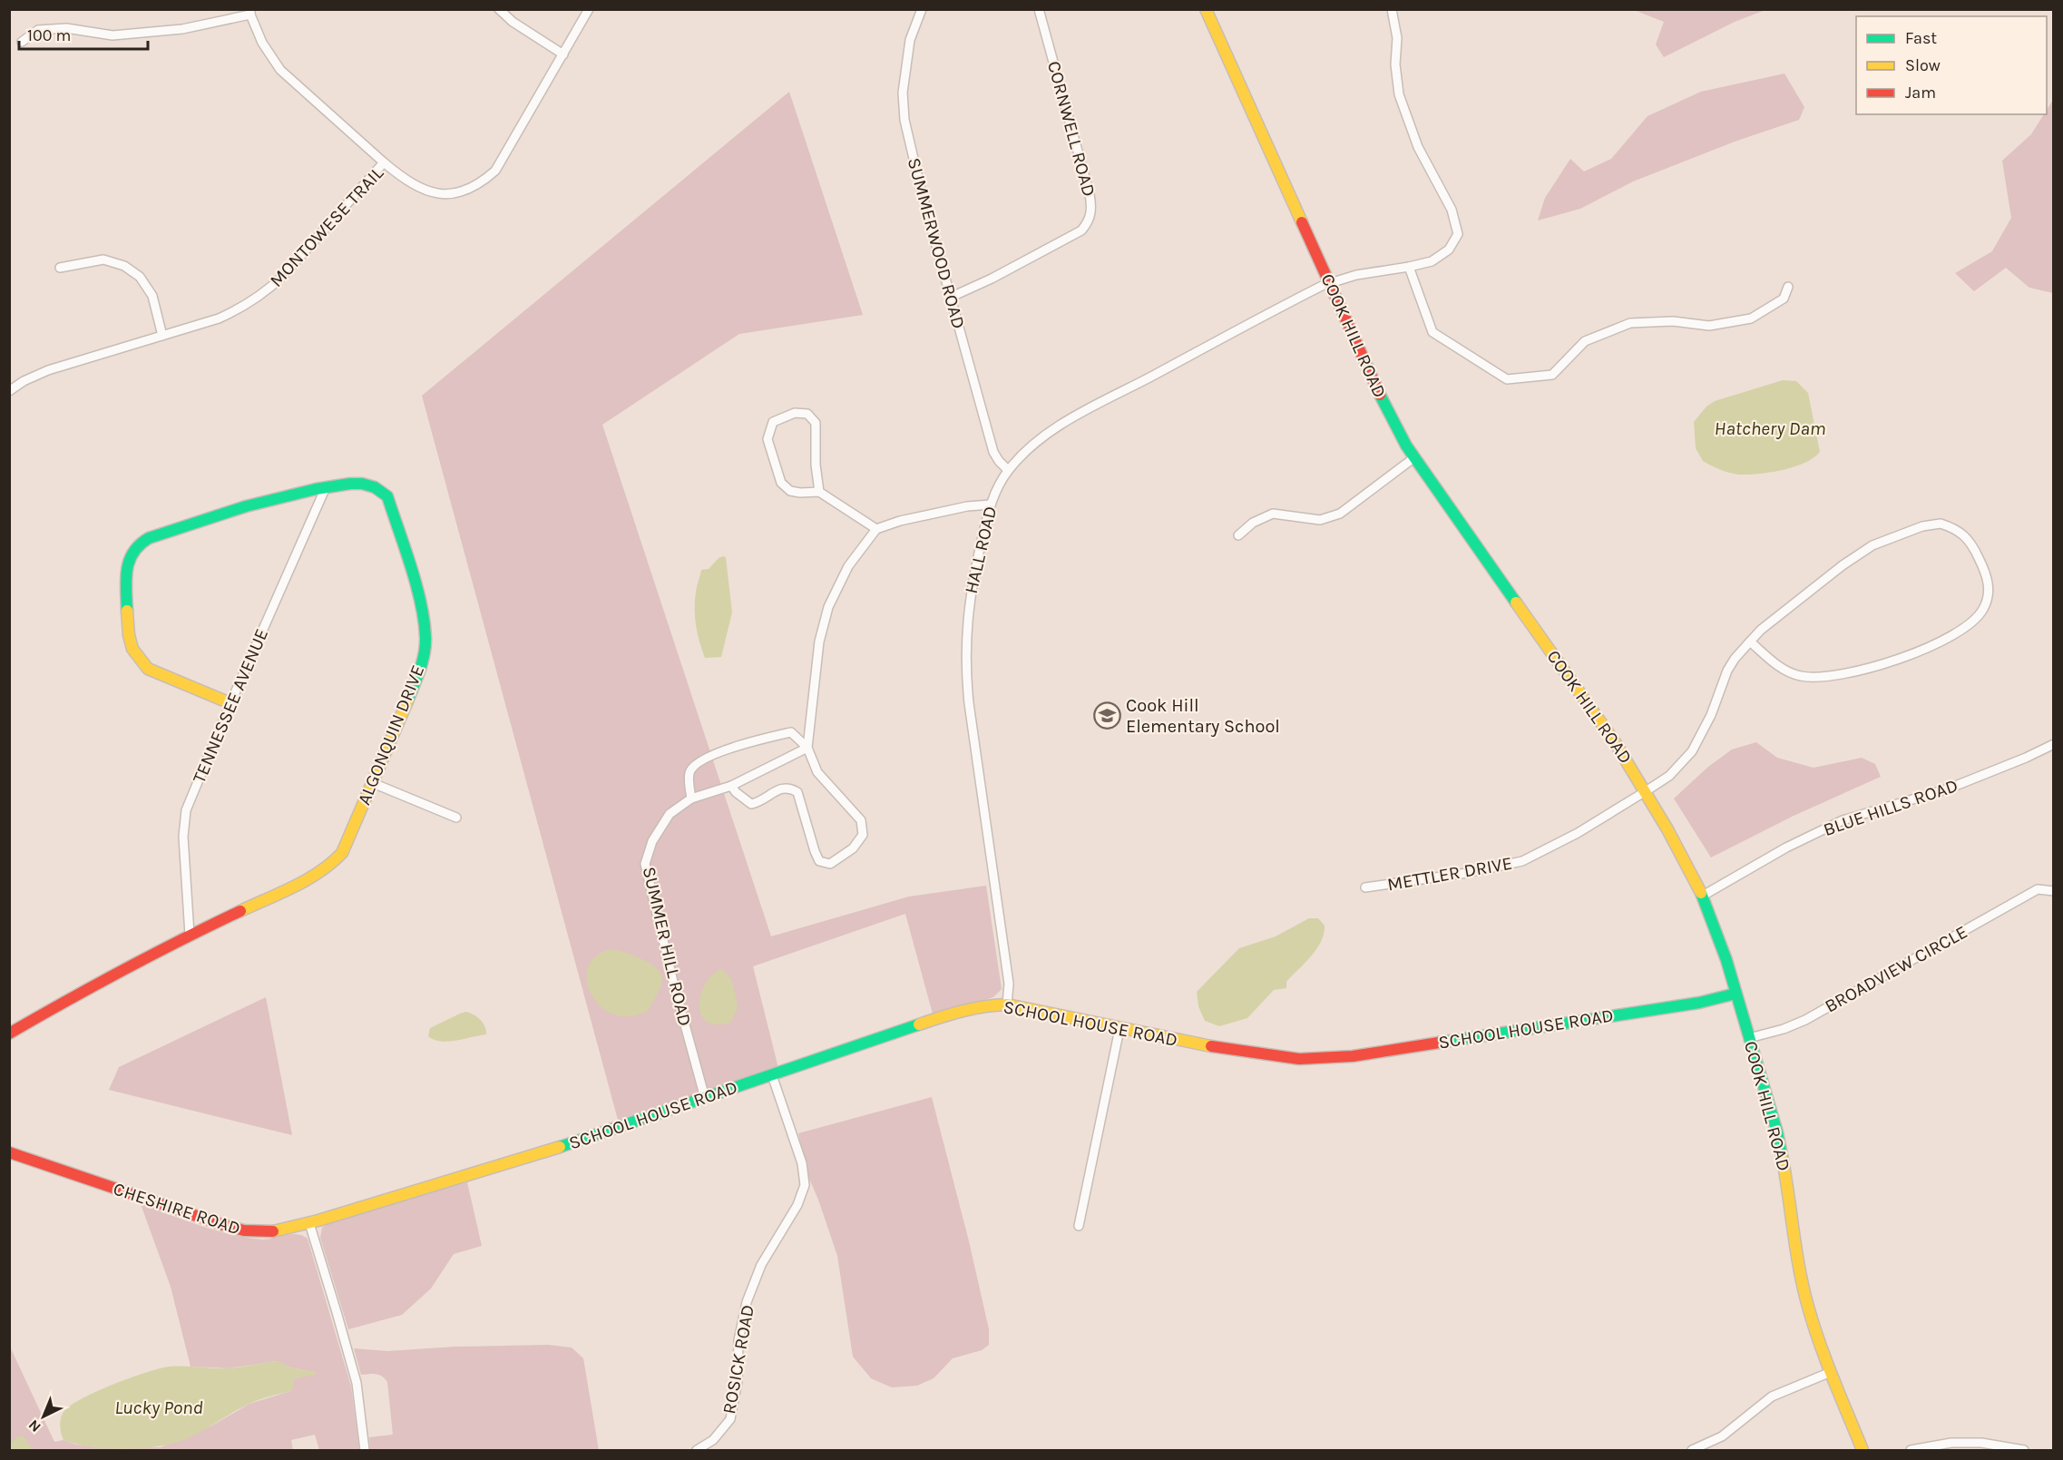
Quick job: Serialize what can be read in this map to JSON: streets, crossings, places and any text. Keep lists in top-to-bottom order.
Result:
{
  "streets": {
    "street": [
      "CORNWELL ROAD",
      "MONTOWESE TRAIL",
      "SUMMERWOOD ROAD",
      "COOK HILL ROAD",
      "HALL ROAD",
      "TENNESSEE AVENUE",
      "ALGONQUIN DRIVE",
      "BLUE HILLS ROAD",
      "METTLER DRIVE",
      "SUMMER HILL ROAD",
      "BROADVIEW CIRCLE",
      "SCHOOL HOUSE ROAD",
      "CHESHIRE ROAD",
      "ROSICK ROAD"
    ]
  },
  "crossings": [
    ["CORNWELL ROAD", "SUMMERWOOD ROAD"],
    ["SUMMERWOOD ROAD", "HALL ROAD"],
    ["COOK HILL ROAD", "HALL ROAD"],
    ["COOK HILL ROAD", "BLUE HILLS ROAD"],
    ["COOK HILL ROAD", "METTLER DRIVE"],
    ["COOK HILL ROAD", "BROADVIEW CIRCLE"],
    ["COOK HILL ROAD", "SCHOOL HOUSE ROAD"],
    ["HALL ROAD", "SCHOOL HOUSE ROAD"],
    ["TENNESSEE AVENUE", "ALGONQUIN DRIVE"],
    ["SUMMER HILL ROAD", "SCHOOL HOUSE ROAD"],
    ["SCHOOL HOUSE ROAD", "CHESHIRE ROAD"],
    ["SCHOOL HOUSE ROAD", "ROSICK ROAD"]
  ],
  "water": ["Hatchery Dam", "Lucky Pond"],
  "places": {
    "school or university": ["Cook Hill Elementary School"]
  },
  "legend": ["Fast", "Slow", "Jam"],
  "scale_bar": "100 m",
  "north": "bottom left"
}
